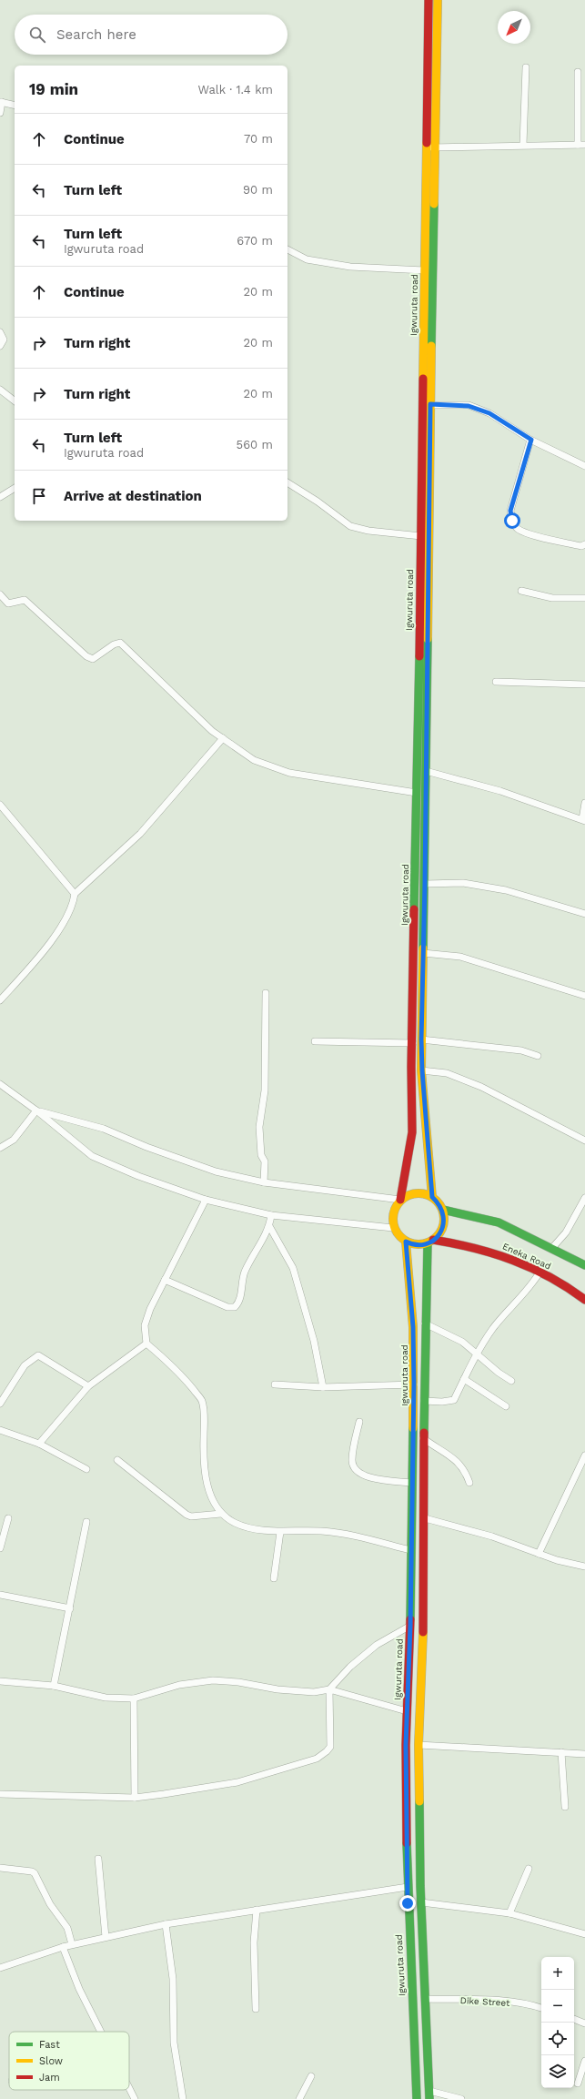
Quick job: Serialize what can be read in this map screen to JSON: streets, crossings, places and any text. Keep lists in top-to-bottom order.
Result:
{
  "streets": {
    "main road": ["Igwuruta road", "Eneka Road"],
    "street": ["Dike Street"]
  },
  "crossings": [
    ["Igwuruta road", "Eneka Road"]
  ],
  "legend": ["Fast", "Slow", "Jam"],
  "north": "bottom left",
  "page": {
    "search": "Search here",
    "heading": ["19 min", "Walk · 1.4 km"],
    "list": [
      ["Continue", "70 m"],
      ["Turn left", "90 m"],
      ["Turn left", "Igwuruta road", "670 m"],
      ["Continue", "20 m"],
      ["Turn right", "20 m"],
      ["Turn right", "20 m"],
      ["Turn left", "Igwuruta road", "560 m"],
      "Arrive at destination"
    ],
    "map_buttons": ["+", "−"]
  }
}
